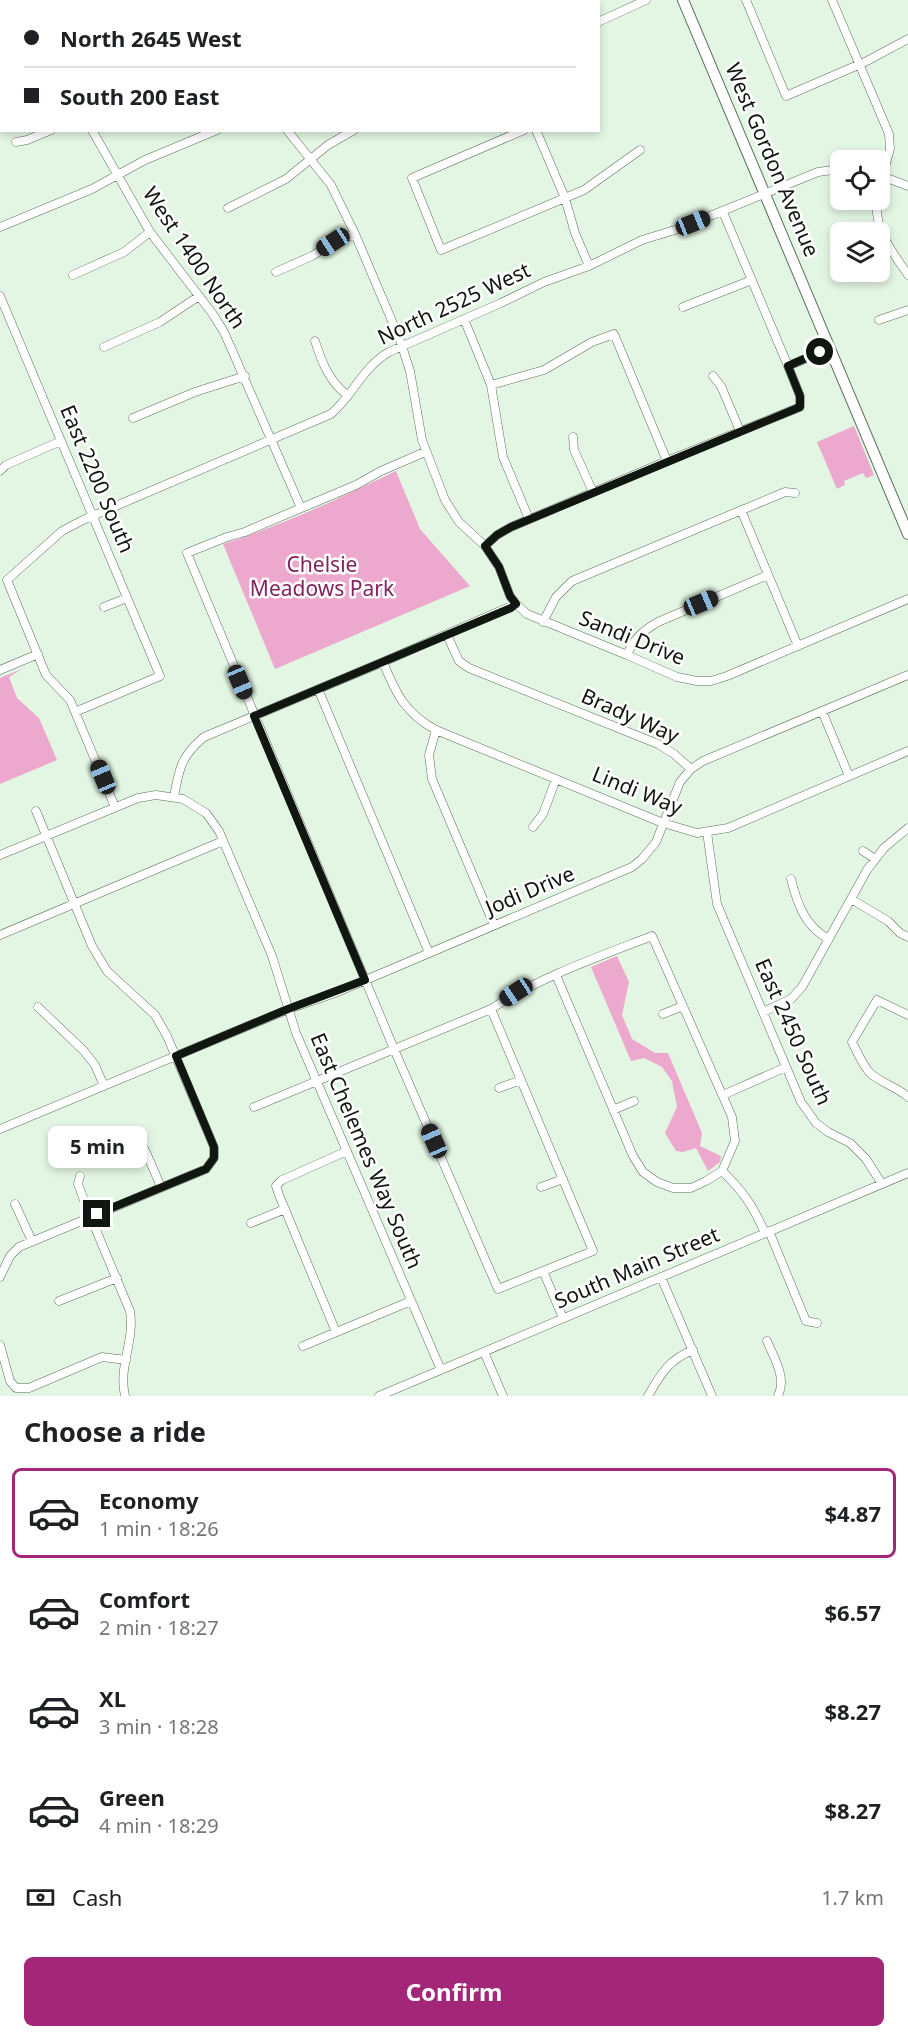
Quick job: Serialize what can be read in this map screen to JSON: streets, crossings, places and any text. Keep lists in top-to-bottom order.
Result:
{
  "streets": {
    "main road": ["West Gordon Avenue"],
    "street": [
      "West 1400 North",
      "North 2525 West",
      "East 2200 South",
      "Sandi Drive",
      "Brady Way",
      "Lindi Way",
      "Jodi Drive",
      "East 2450 South",
      "East Chelemes Way South",
      "South Main Street"
    ]
  },
  "crossings": [
    ["West Gordon Avenue", "North 2525 West"],
    ["West 1400 North", "North 2525 West"],
    ["North 2525 West", "East 2200 South"],
    ["Brady Way", "Jodi Drive"],
    ["Lindi Way", "Jodi Drive"],
    ["Lindi Way", "East 2450 South"],
    ["Jodi Drive", "East Chelemes Way South"],
    ["East 2450 South", "South Main Street"],
    ["East Chelemes Way South", "South Main Street"]
  ],
  "parks": ["Chelsie Meadows Park"],
  "page": {
    "banner": ["North 2645 West", "South 200 East"],
    "bubble": "5 min",
    "heading": "Choose a ride",
    "list": [
      {
        "name": "Economy",
        "note": "1 min · 18:26",
        "value": "$4.87"
      },
      {
        "name": "Comfort",
        "note": "2 min · 18:27",
        "value": "$6.57"
      },
      {
        "name": "XL",
        "note": "3 min · 18:28",
        "value": "$8.27"
      },
      {
        "name": "Green",
        "note": "4 min · 18:29",
        "value": "$8.27"
      }
    ],
    "pay": ["Cash", "1.7 km"],
    "buttons": "Confirm"
  }
}
